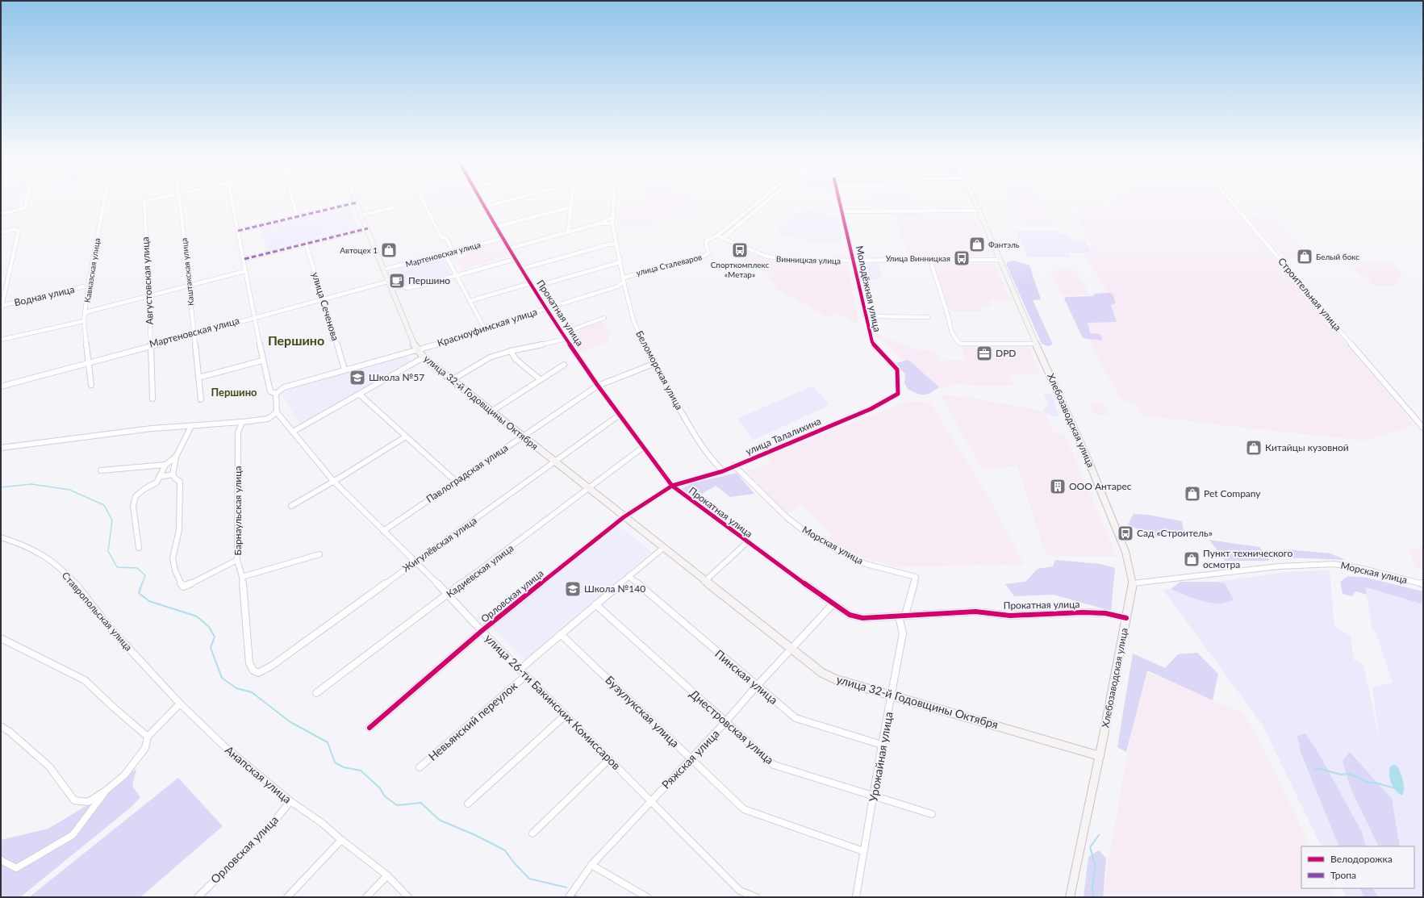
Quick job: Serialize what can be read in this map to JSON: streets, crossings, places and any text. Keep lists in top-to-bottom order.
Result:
{
  "streets": {
    "main road": ["улица 32-й Годовщины Октября", "Хлебозаводская улица"],
    "street": [
      "Мартеновская улица",
      "Винницкая улица",
      "улица Сталеваров",
      "Кавказская улица",
      "Каштакская улица",
      "Августовская улица",
      "Молодёжная улица",
      "Строительная улица",
      "Водная улица",
      "улица Сеченова",
      "Прокатная улица",
      "Красноуфимская улица",
      "Беломорская улица",
      "улица Талалихина",
      "Павлоградская улица",
      "Барнаульская улица",
      "Жигулёвская улица",
      "Морская улица",
      "Кадиевская улица",
      "Орловская улица",
      "Ставропольская улица",
      "Пинская улица",
      "улица 26-ти Бакинских Комиссаров",
      "Бузулукская улица",
      "Невьянский переулок",
      "Днестровская улица",
      "Урожайная улица",
      "Ряжская улица",
      "Анапская улица"
    ]
  },
  "crossings": [
    ["Мартеновская улица", "Кавказская улица"],
    ["Мартеновская улица", "Каштакская улица"],
    ["Мартеновская улица", "Августовская улица"],
    ["Мартеновская улица", "улица Сеченова"],
    ["Мартеновская улица", "Прокатная улица"],
    ["Мартеновская улица", "улица 32-й Годовщины Октября"],
    ["Винницкая улица", "улица Сталеваров"],
    ["Винницкая улица", "Молодёжная улица"],
    ["Винницкая улица", "Хлебозаводская улица"],
    ["улица Сталеваров", "Красноуфимская улица"],
    ["улица Сталеваров", "Беломорская улица"],
    ["Кавказская улица", "Водная улица"],
    ["Молодёжная улица", "улица Талалихина"],
    ["улица Сеченова", "Красноуфимская улица"],
    ["Прокатная улица", "Красноуфимская улица"],
    ["Прокатная улица", "Хлебозаводская улица"],
    ["Прокатная улица", "улица Талалихина"],
    ["Прокатная улица", "Павлоградская улица"],
    ["Прокатная улица", "Жигулёвская улица"],
    ["Прокатная улица", "Кадиевская улица"],
    ["Прокатная улица", "Орловская улица"],
    ["Прокатная улица", "Урожайная улица"],
    ["Прокатная улица", "Ряжская улица"],
    ["Красноуфимская улица", "Беломорская улица"],
    ["Красноуфимская улица", "улица 32-й Годовщины Октября"],
    ["Беломорская улица", "улица Талалихина"],
    ["Беломорская улица", "Павлоградская улица"],
    ["улица 32-й Годовщины Октября", "Хлебозаводская улица"],
    ["улица 32-й Годовщины Октября", "Павлоградская улица"],
    ["улица 32-й Годовщины Октября", "Жигулёвская улица"],
    ["улица 32-й Годовщины Октября", "Кадиевская улица"],
    ["улица 32-й Годовщины Октября", "Орловская улица"],
    ["улица 32-й Годовщины Октября", "Урожайная улица"],
    ["улица 32-й Годовщины Октября", "Ряжская улица"],
    ["Хлебозаводская улица", "Морская улица"],
    ["улица Талалихина", "Морская улица"],
    ["улица Талалихина", "Орловская улица"],
    ["Павлоградская улица", "улица 26-ти Бакинских Комиссаров"],
    ["Барнаульская улица", "Жигулёвская улица"],
    ["Жигулёвская улица", "улица 26-ти Бакинских Комиссаров"],
    ["Морская улица", "Урожайная улица"],
    ["Кадиевская улица", "улица 26-ти Бакинских Комиссаров"],
    ["Орловская улица", "улица 26-ти Бакинских Комиссаров"],
    ["Орловская улица", "Анапская улица"],
    ["Ставропольская улица", "Анапская улица"],
    ["Пинская улица", "Урожайная улица"],
    ["Пинская улица", "Ряжская улица"],
    ["улица 26-ти Бакинских Комиссаров", "Невьянский переулок"],
    ["улица 26-ти Бакинских Комиссаров", "Ряжская улица"],
    ["Бузулукская улица", "Урожайная улица"],
    ["Бузулукская улица", "Ряжская улица"],
    ["Днестровская улица", "Урожайная улица"],
    ["Днестровская улица", "Ряжская улица"]
  ],
  "districts": ["Першино", "Першино"],
  "places": {
    "shop": [
      "Фантэль",
      "Автоцех 1",
      "Белый бокс",
      "Китайцы кузовной",
      "Pet Company",
      "Пункт технического осмотра"
    ],
    "bus stop": ["Спорткомплекс «Метар»", "Улица Винницкая", "Сад «Строитель»"],
    "cafe": ["Першино"],
    "office": ["DPD"],
    "school or university": ["Школа №57", "Школа №140"],
    "building": ["ООО Антарес"]
  },
  "legend": ["Велодорожка", "Тропа"]
}
